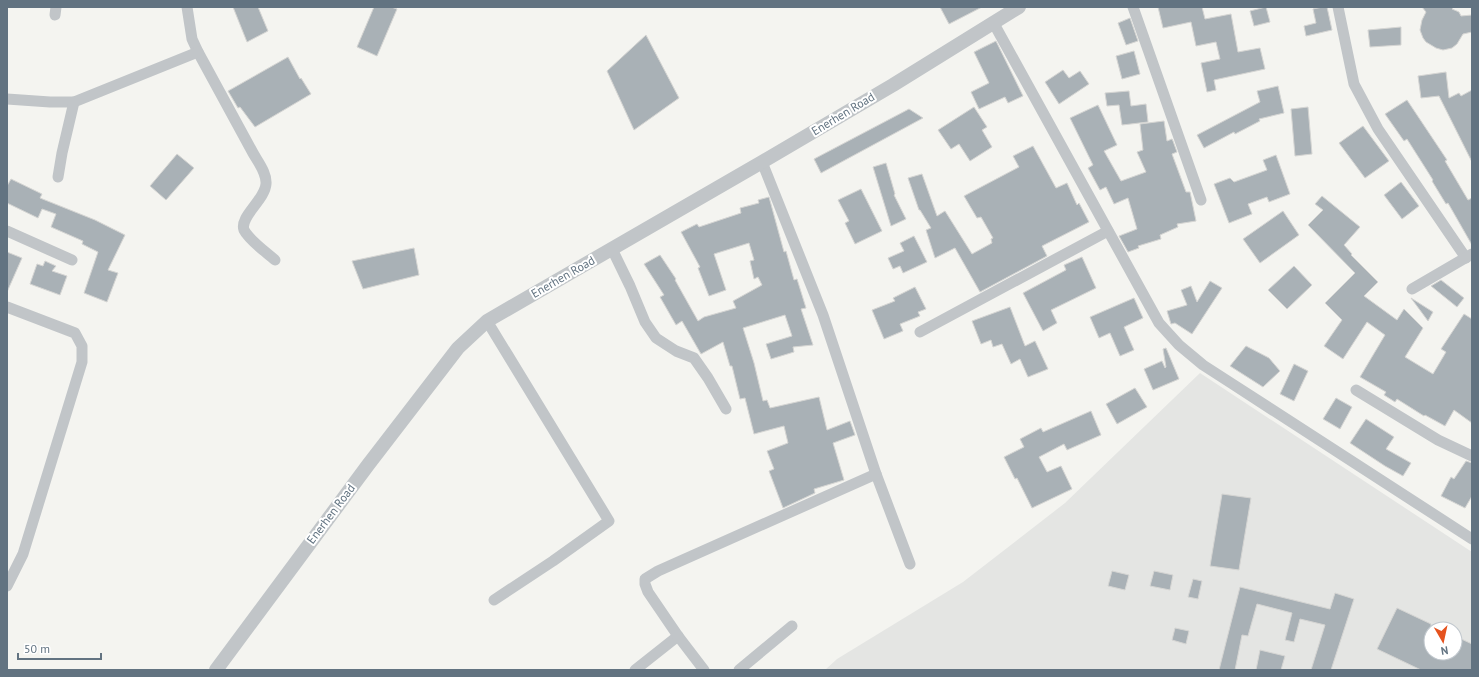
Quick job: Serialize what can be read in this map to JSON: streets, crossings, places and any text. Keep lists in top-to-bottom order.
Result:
{
  "streets": {
    "street": ["Enerhen Road"]
  },
  "scale_bar": "50 m",
  "north": "bottom"
}
